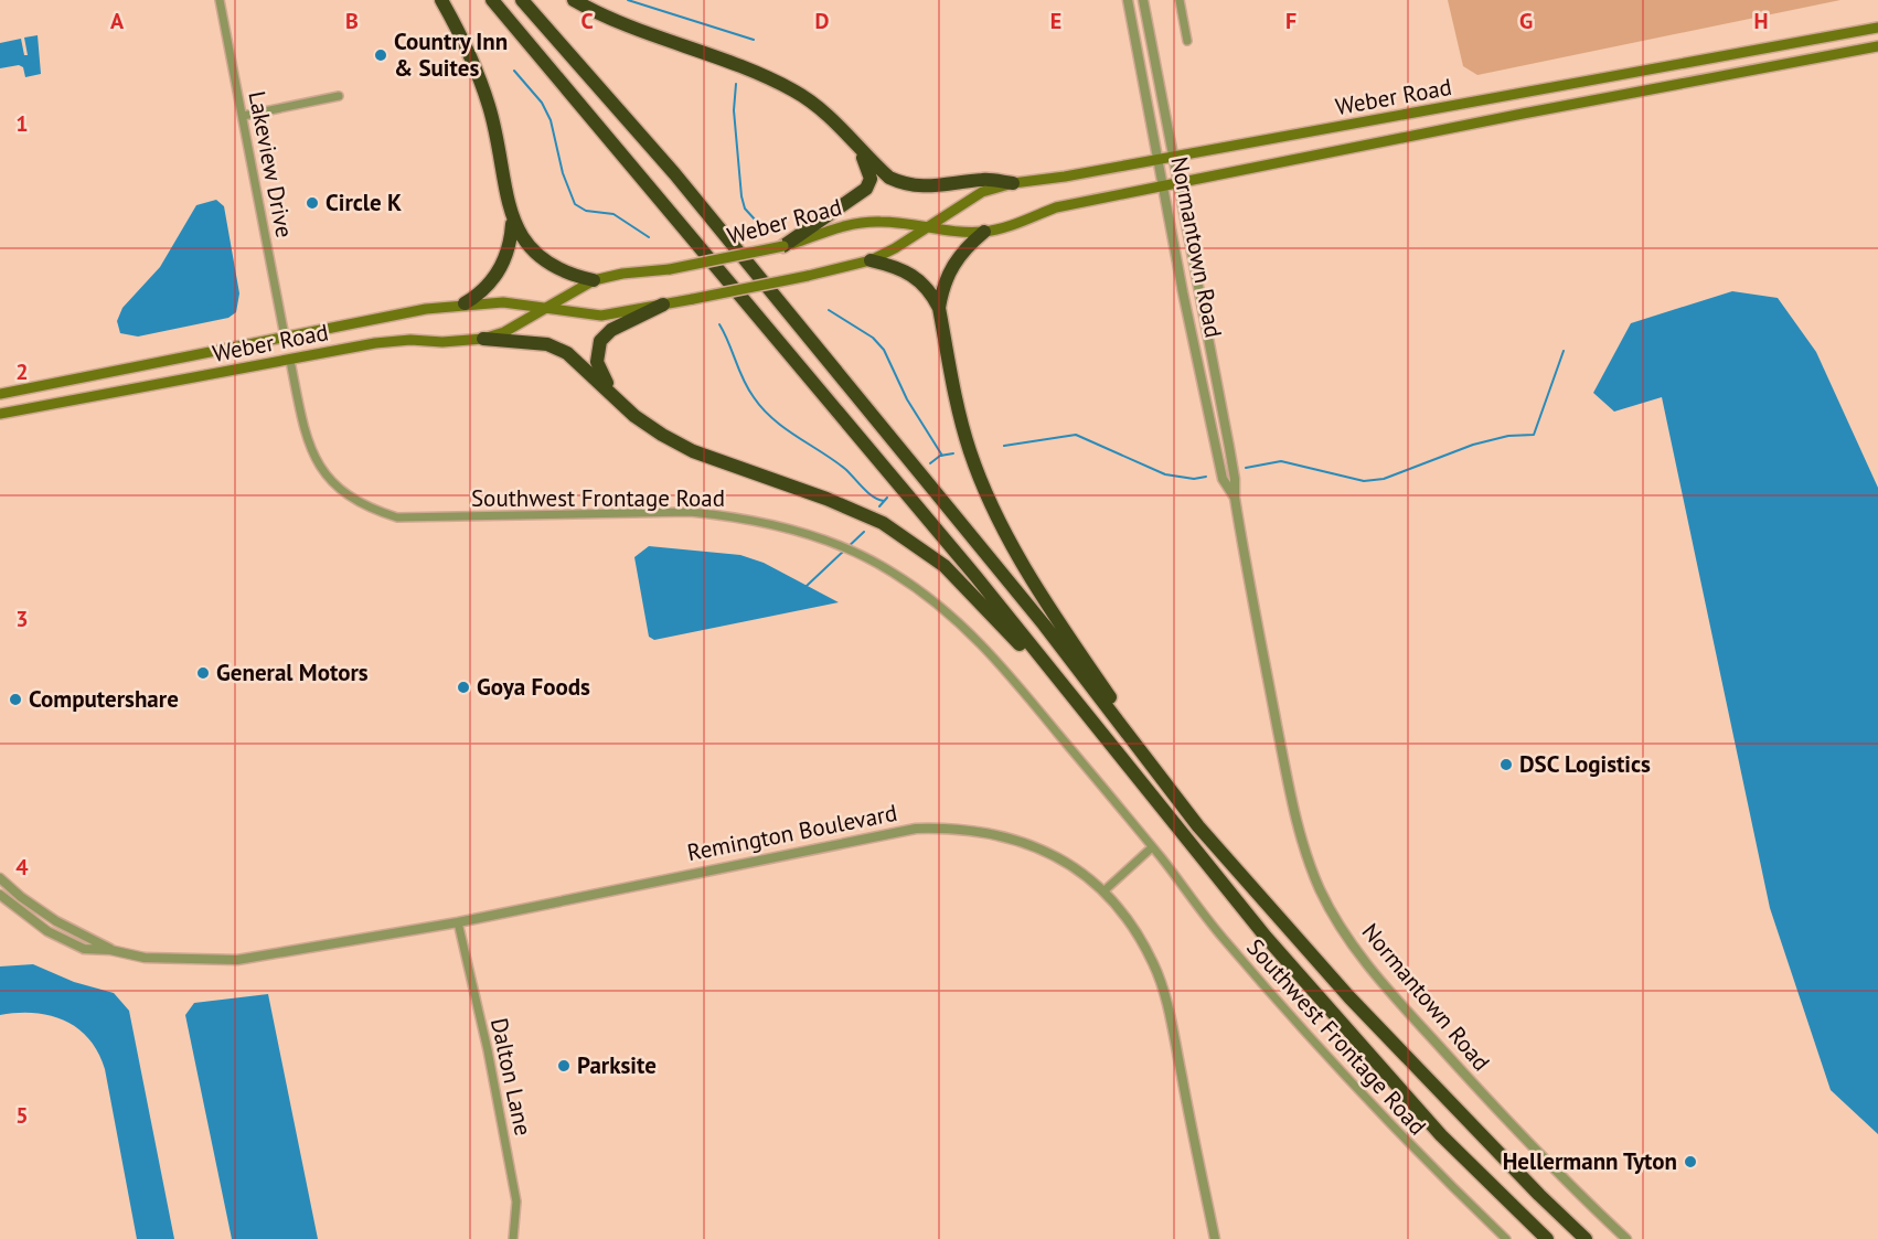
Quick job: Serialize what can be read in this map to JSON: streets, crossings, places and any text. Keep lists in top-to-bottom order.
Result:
{
  "streets": {
    "main road": ["Weber Road"],
    "street": [
      "Lakeview Drive",
      "Normantown Road",
      "Southwest Frontage Road",
      "Remington Boulevard",
      "Dalton Lane"
    ]
  },
  "crossings": [
    ["Weber Road", "Lakeview Drive"],
    ["Weber Road", "Normantown Road"],
    ["Weber Road", "Southwest Frontage Road"],
    ["Remington Boulevard", "Dalton Lane"]
  ],
  "places": [
    "Country Inn & Suites",
    "Circle K",
    "General Motors",
    "Goya Foods",
    "Computershare",
    "DSC Logistics",
    "Parksite",
    "Hellermann Tyton"
  ],
  "grid": {
    "columns": [
      "A",
      "B",
      "C",
      "D",
      "E",
      "F",
      "G",
      "H"
    ],
    "rows": [
      "1",
      "2",
      "3",
      "4",
      "5"
    ]
  }
}
